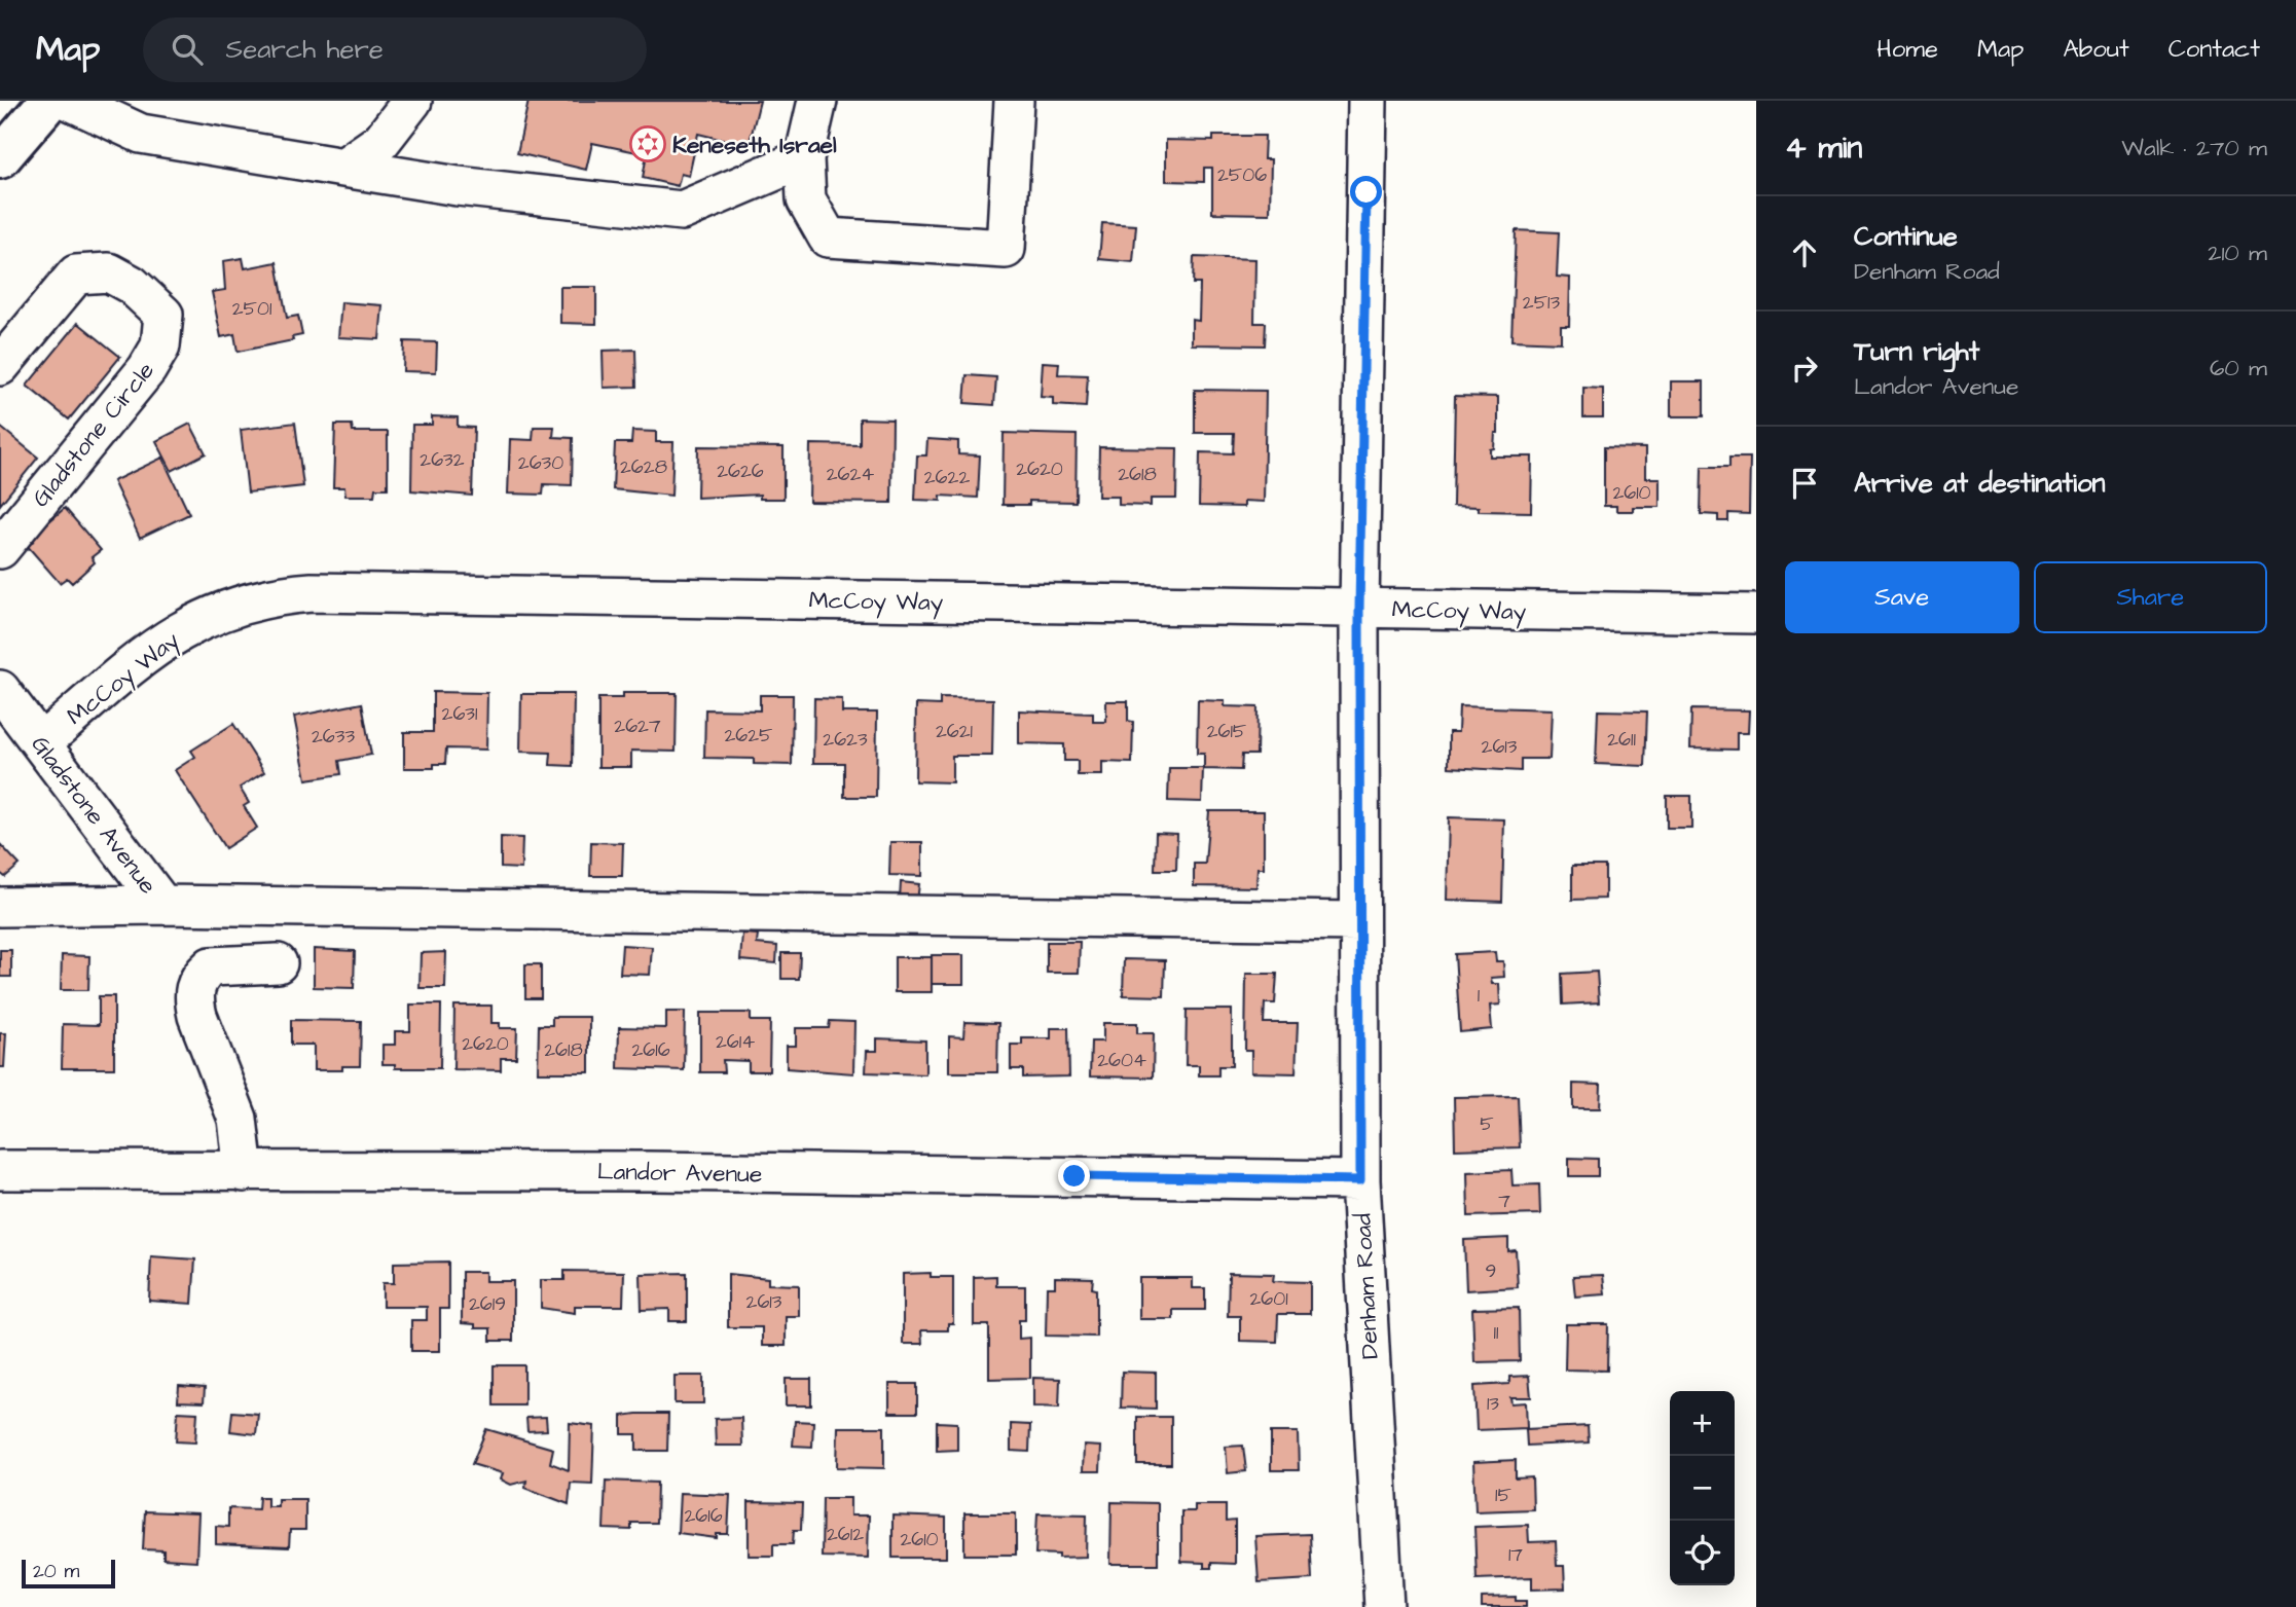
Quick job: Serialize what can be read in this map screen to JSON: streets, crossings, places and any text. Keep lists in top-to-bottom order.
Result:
{
  "streets": {
    "street": [
      "Gladstone Circle",
      "McCoy Way",
      "Gladstone Avenue",
      "Landor Avenue",
      "Denham Road"
    ]
  },
  "crossings": [
    ["McCoy Way", "Gladstone Avenue"],
    ["McCoy Way", "Denham Road"],
    ["Landor Avenue", "Denham Road"]
  ],
  "places": {
    "synagogue": ["Keneseth Israel"]
  },
  "house_numbers": [
    "2506",
    "2513",
    "2501",
    "2632",
    "2630",
    "2628",
    "2620",
    "2626",
    "2624",
    "2618",
    "2622",
    "2610",
    "2631",
    "2627",
    "2621",
    "2615",
    "2625",
    "2633",
    "2623",
    "2611",
    "2613",
    "1",
    "2614",
    "2620",
    "2618",
    "2616",
    "2604",
    "5",
    "7",
    "9",
    "2601",
    "2613",
    "2619",
    "11",
    "13",
    "15",
    "2616",
    "2612",
    "2610",
    "17"
  ],
  "scale_bar": "20 m",
  "page": {
    "header": "Map",
    "search": "Search here",
    "nav": [
      "Home",
      "Map",
      "About",
      "Contact"
    ],
    "heading": ["4 min", "Walk · 270 m"],
    "list": [
      ["Continue", "Denham Road", "210 m"],
      ["Turn right", "Landor Avenue", "60 m"],
      "Arrive at destination"
    ],
    "buttons": ["Save", "Share"],
    "map_buttons": ["+", "−"],
    "scale": "20 m"
  }
}
